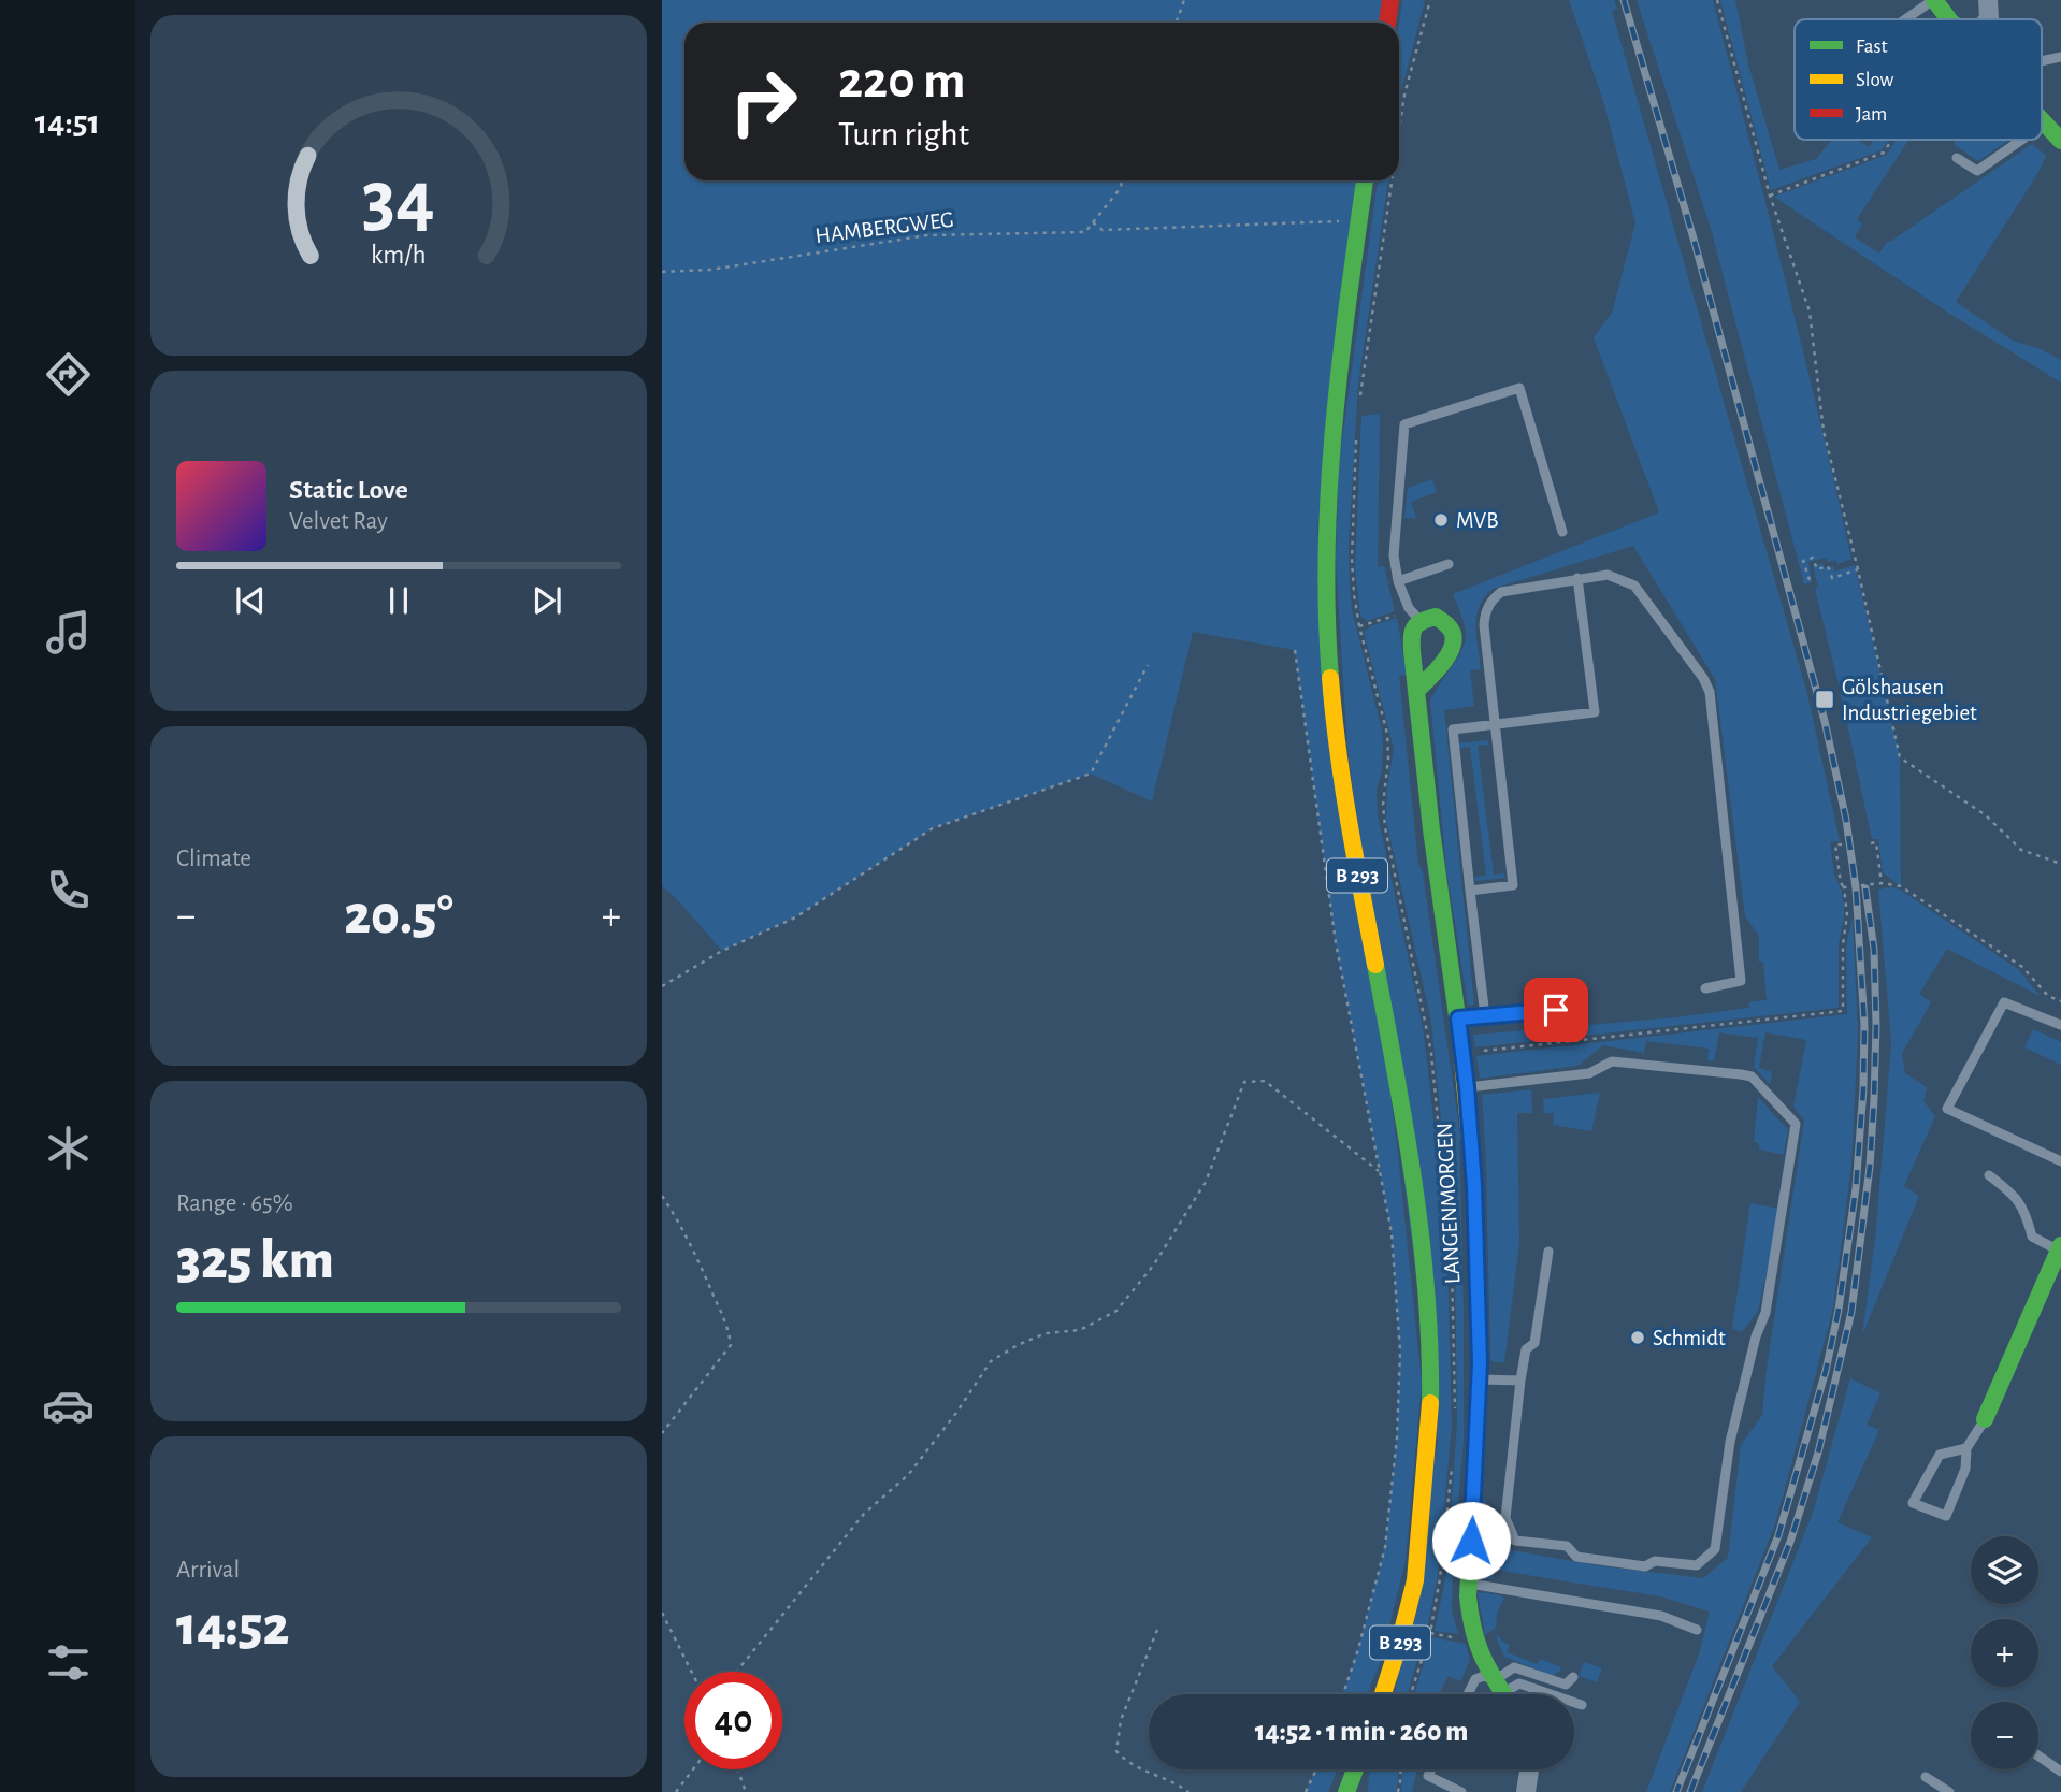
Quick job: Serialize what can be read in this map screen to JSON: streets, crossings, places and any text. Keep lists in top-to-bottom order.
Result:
{
  "streets": {
    "main road": ["B 293", "LANGENMORGEN"],
    "path": ["HAMBERGWEG"]
  },
  "places": {
    "other": ["MVB", "Schmidt"],
    "transit": ["Gölshausen Industriegebiet"]
  },
  "legend": ["Fast", "Slow", "Jam"],
  "page": {
    "tabs": "14:51",
    "turn": ["220 m", "Turn right"],
    "song": ["Static Love", "Velvet Ray"],
    "tile": [
      "Climate",
      ["Range · 65%", "325 km"],
      ["Arrival", "14:52"]
    ],
    "heat": ["−", "20.5°", "+"],
    "map_buttons": ["+", "−"],
    "limit": "40",
    "trip": "14:52 · 1 min · 260 m",
    "gauge": ["34", "km/h"]
  }
}
